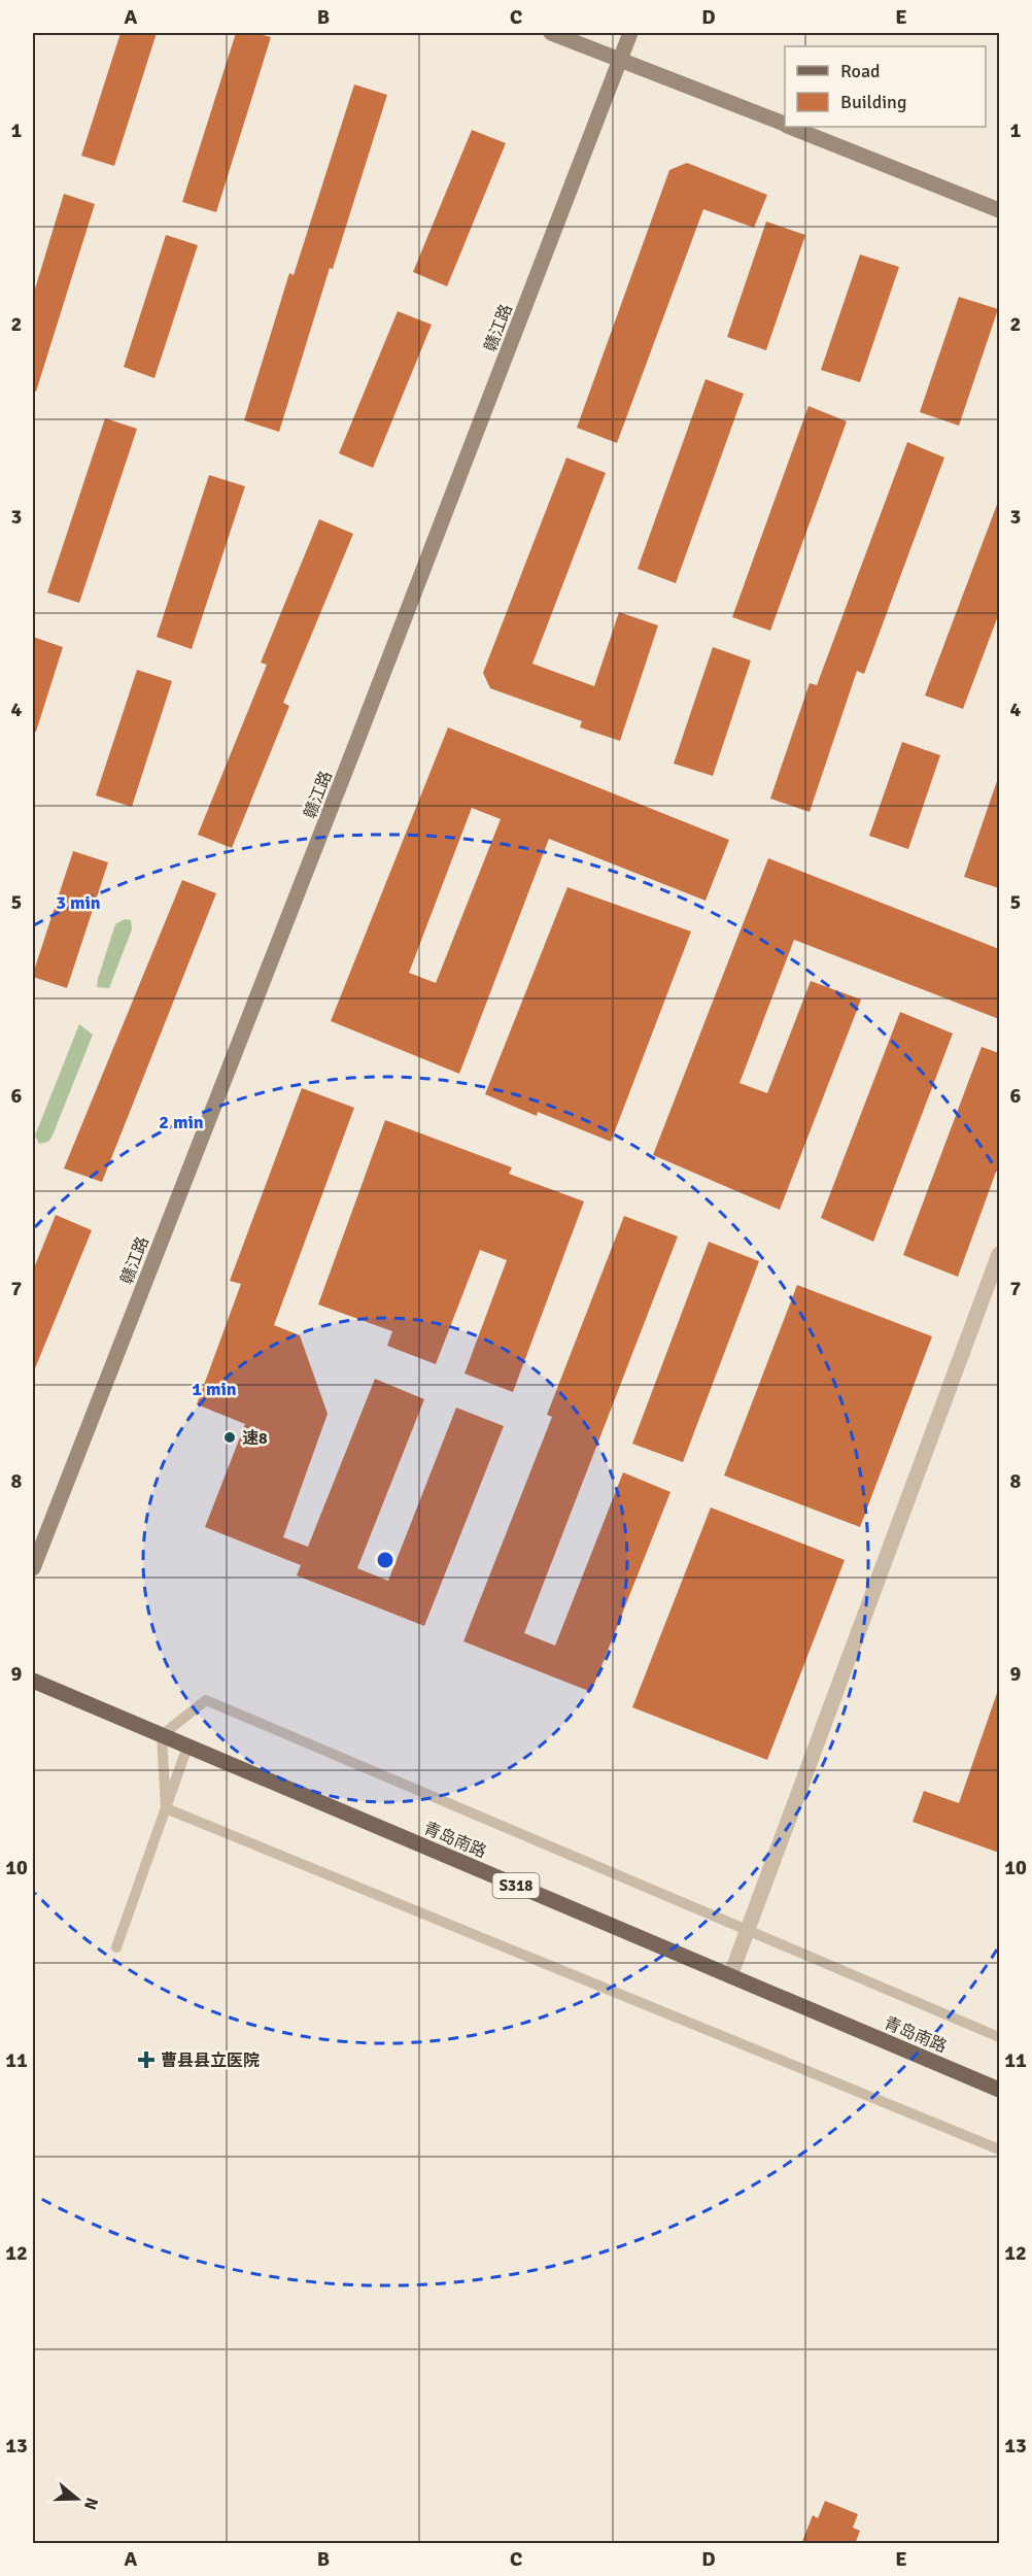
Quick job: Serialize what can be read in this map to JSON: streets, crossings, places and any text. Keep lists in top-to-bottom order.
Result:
{
  "streets": {
    "main road": ["赣江路", "青岛南路", "S318"]
  },
  "places": {
    "other": ["速8"],
    "health": ["曹县县立医院"]
  },
  "legend": ["Road", "Building"],
  "north": "right",
  "grid": {
    "columns": [
      "A",
      "B",
      "C",
      "D",
      "E"
    ],
    "rows": [
      "1",
      "2",
      "3",
      "4",
      "5",
      "6",
      "7",
      "8",
      "9",
      "10",
      "11",
      "12",
      "13"
    ]
  },
  "rings": ["3 min", "2 min", "1 min"]
}
